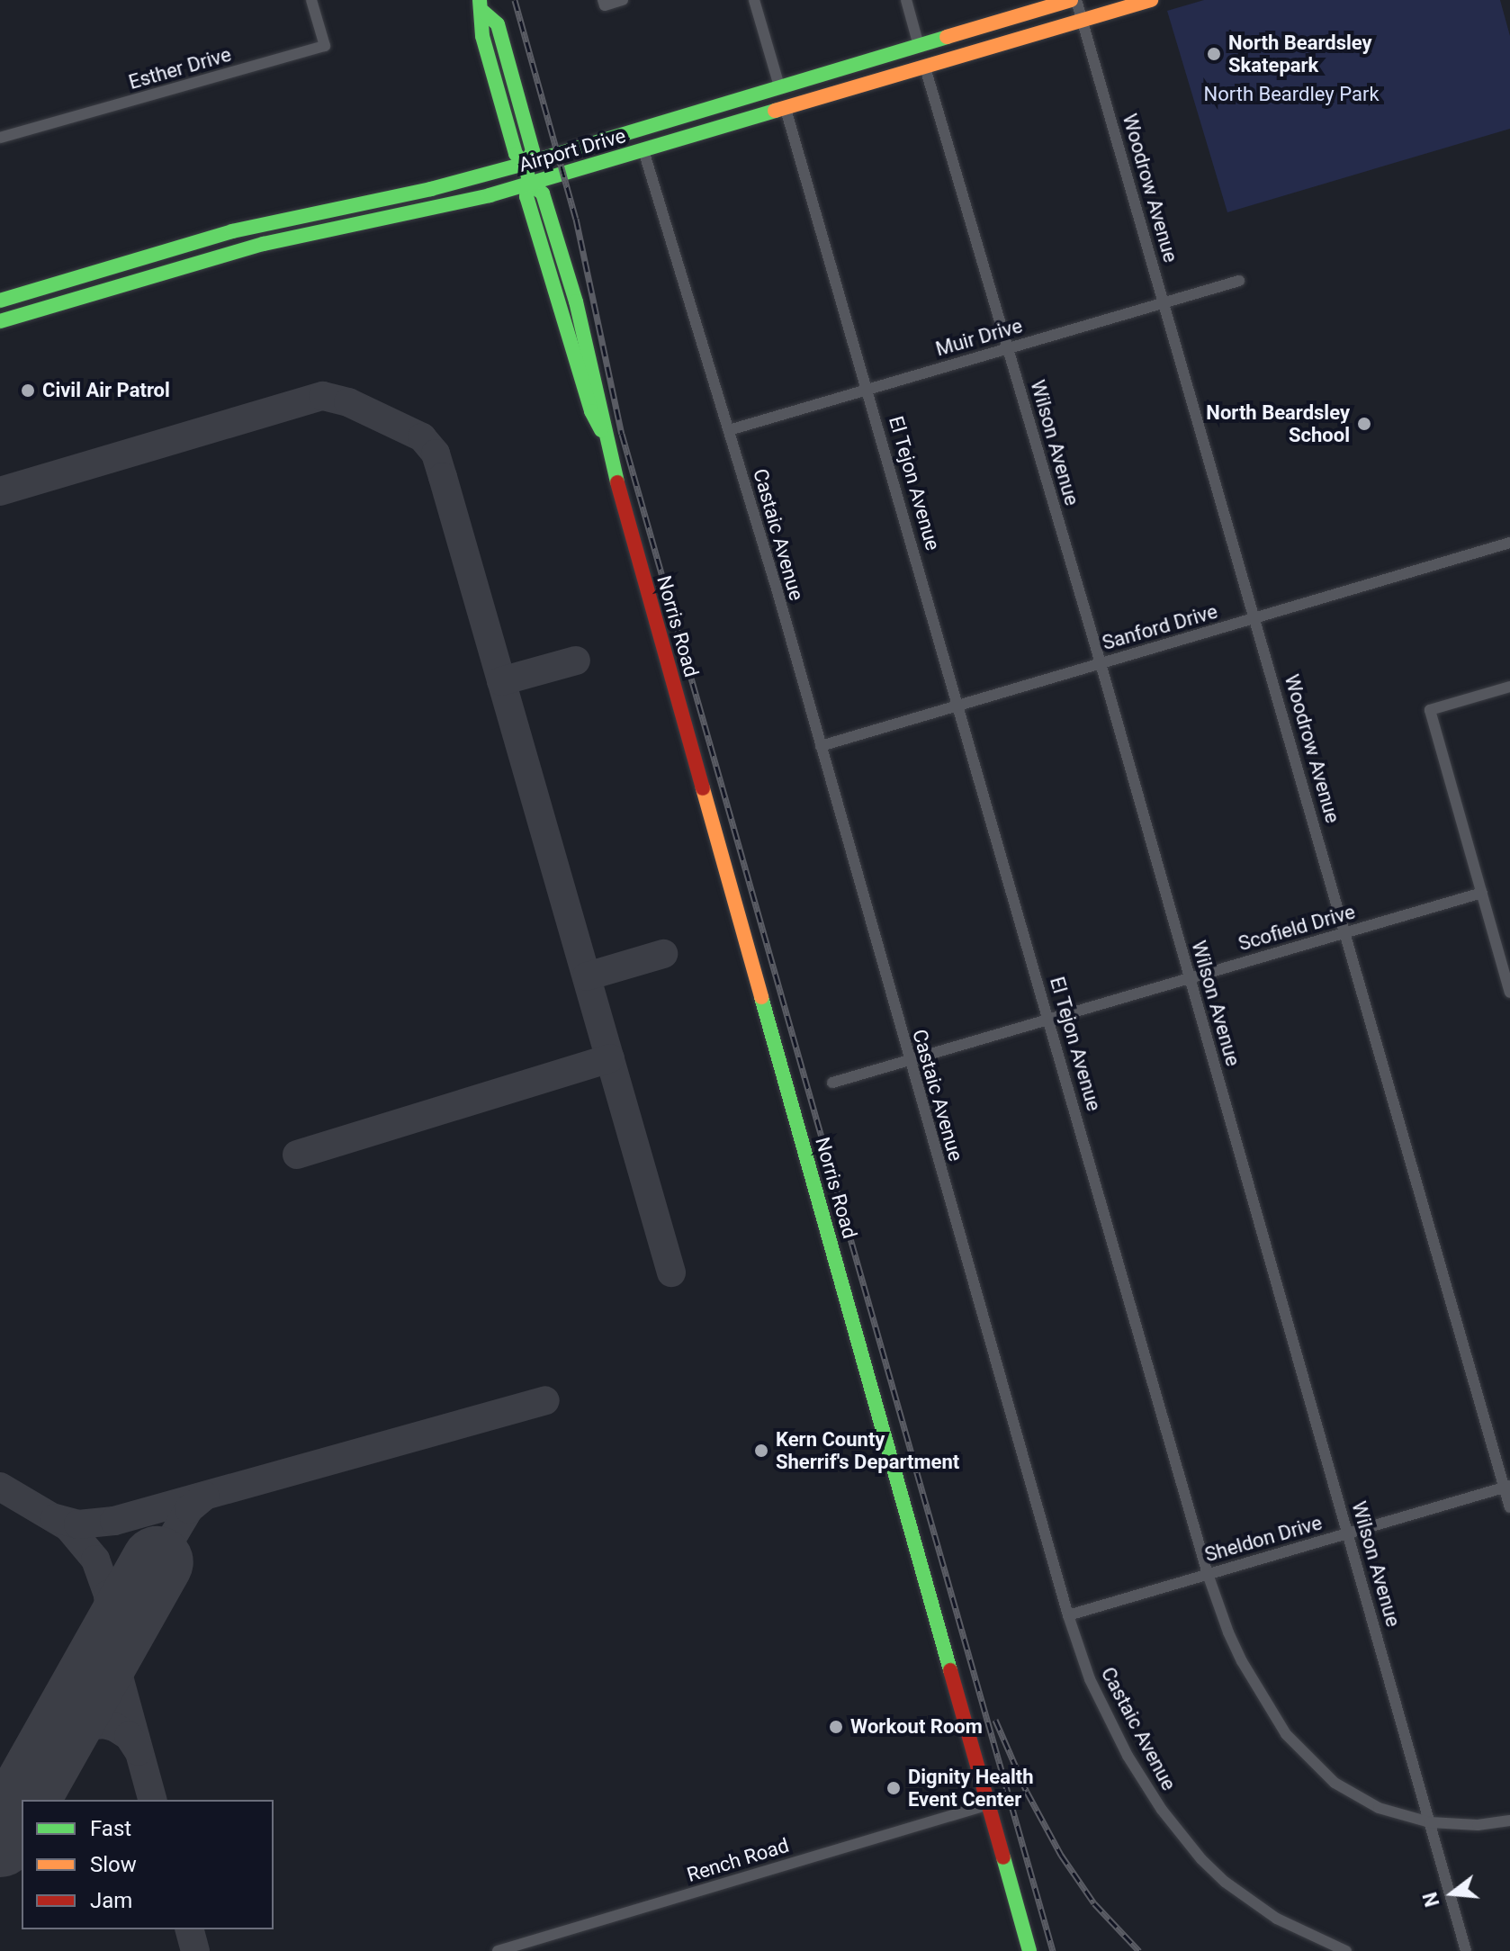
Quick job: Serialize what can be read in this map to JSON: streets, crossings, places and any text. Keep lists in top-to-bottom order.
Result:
{
  "streets": {
    "main road": ["Airport Drive", "Norris Road"],
    "street": [
      "Esther Drive",
      "Woodrow Avenue",
      "Muir Drive",
      "Wilson Avenue",
      "El Tejon Avenue",
      "Castaic Avenue",
      "Sanford Drive",
      "Scofield Drive",
      "Sheldon Drive",
      "Rench Road"
    ]
  },
  "crossings": [
    ["Airport Drive", "Woodrow Avenue"],
    ["Airport Drive", "Wilson Avenue"],
    ["Airport Drive", "El Tejon Avenue"],
    ["Airport Drive", "Castaic Avenue"],
    ["Airport Drive", "Norris Road"],
    ["Woodrow Avenue", "Muir Drive"],
    ["Woodrow Avenue", "Sanford Drive"],
    ["Woodrow Avenue", "Scofield Drive"],
    ["Woodrow Avenue", "Sheldon Drive"],
    ["Muir Drive", "Wilson Avenue"],
    ["Muir Drive", "El Tejon Avenue"],
    ["Muir Drive", "Castaic Avenue"],
    ["Wilson Avenue", "El Tejon Avenue"],
    ["Wilson Avenue", "Sanford Drive"],
    ["Wilson Avenue", "Scofield Drive"],
    ["Wilson Avenue", "Sheldon Drive"],
    ["El Tejon Avenue", "Sanford Drive"],
    ["El Tejon Avenue", "Scofield Drive"],
    ["El Tejon Avenue", "Sheldon Drive"],
    ["Castaic Avenue", "Sanford Drive"],
    ["Castaic Avenue", "Scofield Drive"],
    ["Castaic Avenue", "Sheldon Drive"],
    ["Norris Road", "Rench Road"]
  ],
  "parks": ["North Beardley Park"],
  "places": [
    "North Beardsley Skatepark",
    "Civil Air Patrol",
    "North Beardsley School",
    "Kern County Sherrif's Department",
    "Workout Room",
    "Dignity Health Event Center"
  ],
  "legend": ["Fast", "Slow", "Jam"],
  "north": "left"
}
